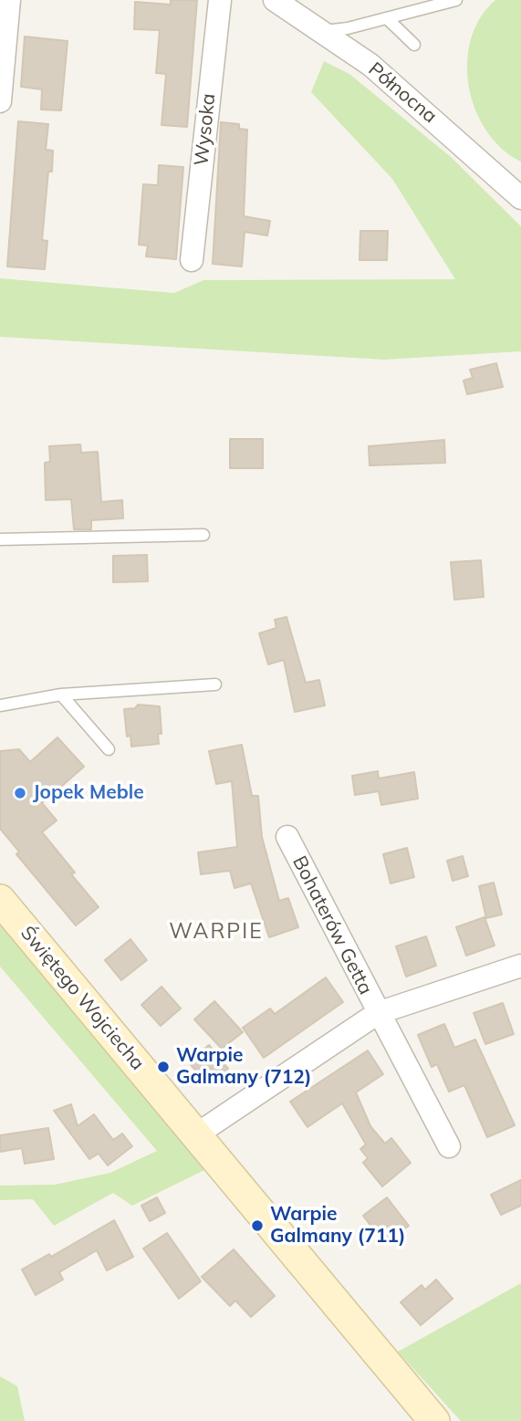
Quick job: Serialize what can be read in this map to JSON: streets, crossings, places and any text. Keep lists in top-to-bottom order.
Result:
{
  "streets": {
    "street": [
      "Północna",
      "Wysoka",
      "Bohaterów Getta",
      "Świętego Wojciecha"
    ]
  },
  "crossings": [
    ["Bohaterów Getta", "Świętego Wojciecha"]
  ],
  "districts": ["WARPIE"],
  "places": ["Jopek Meble", "Warpie Galmany (712)", "Warpie Galmany (711)"]
}
